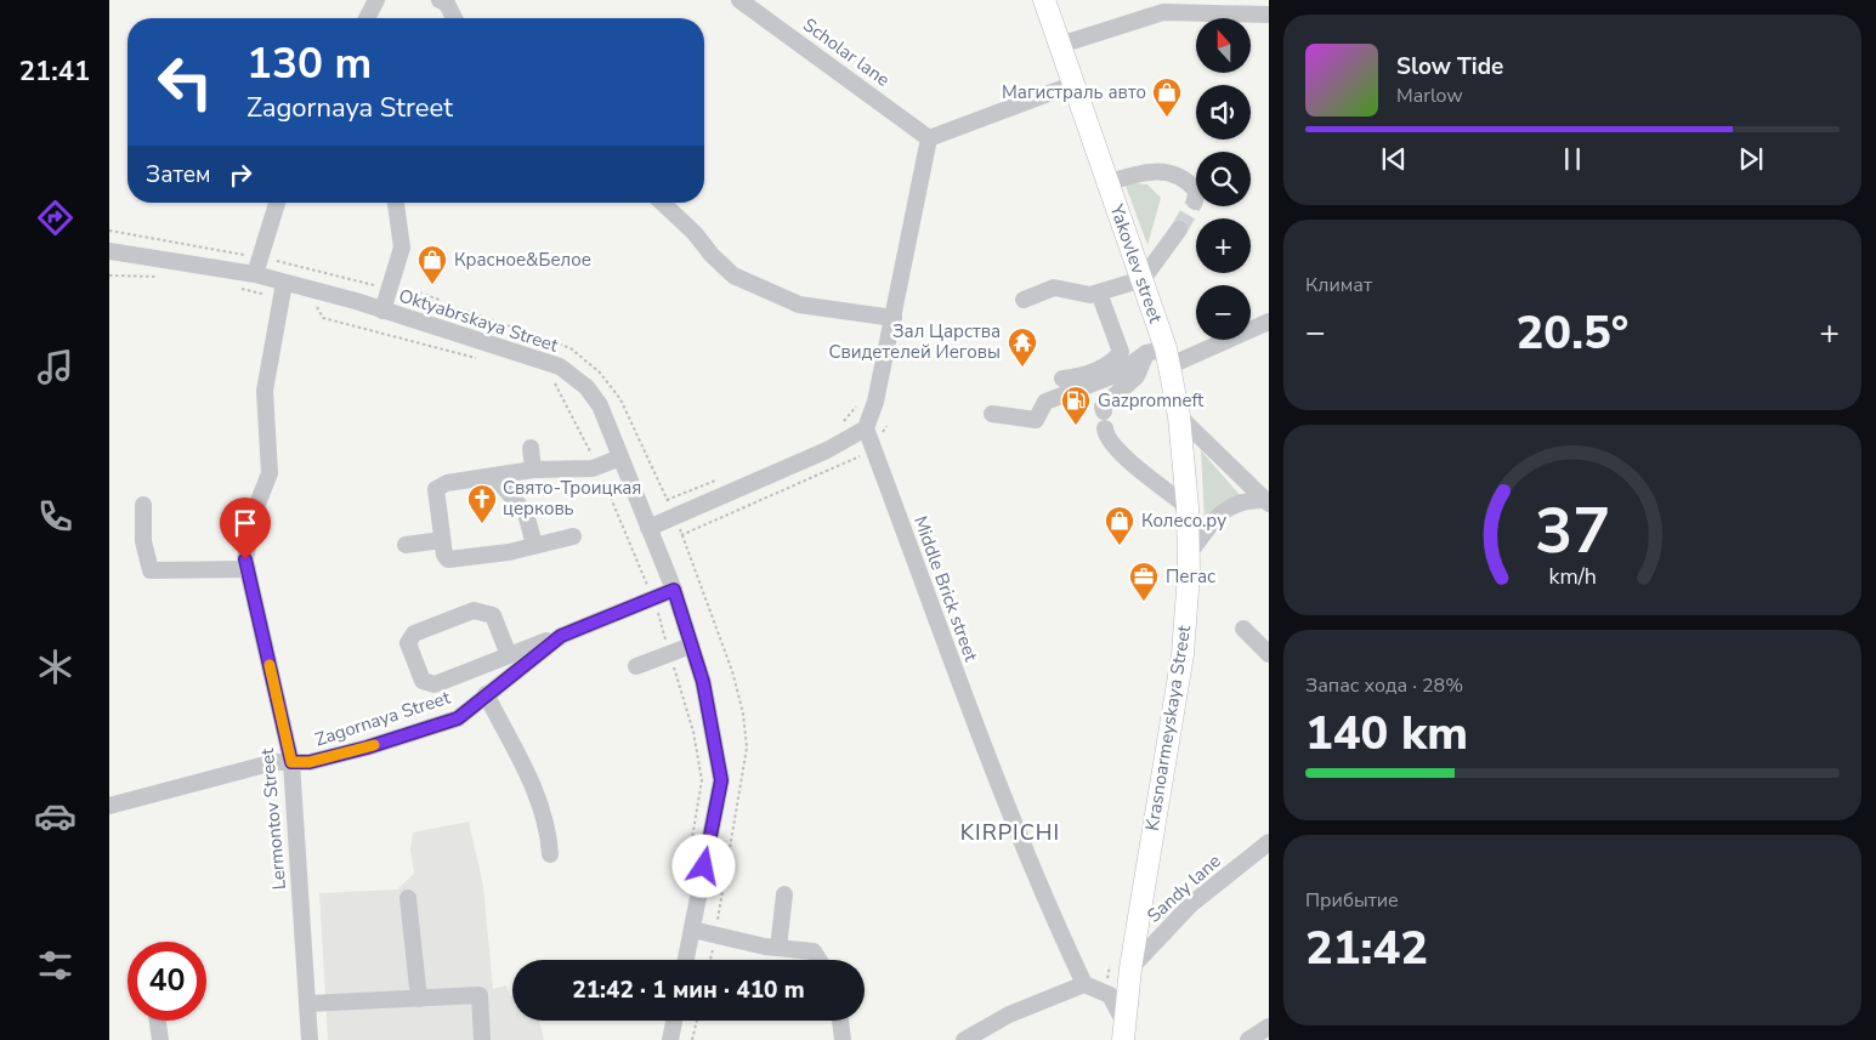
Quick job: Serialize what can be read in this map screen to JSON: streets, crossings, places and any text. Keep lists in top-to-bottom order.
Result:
{
  "streets": {
    "main road": ["Yakovlev street", "Krasnoarmeyskaya Street"],
    "street": [
      "Scholar lane",
      "Oktyabrskaya Street",
      "Middle Brick street",
      "Zagornaya Street",
      "Lermontov Street",
      "Sandy lane"
    ]
  },
  "crossings": [
    ["Yakovlev street", "Krasnoarmeyskaya Street"],
    ["Oktyabrskaya Street", "Zagornaya Street"],
    ["Oktyabrskaya Street", "Lermontov Street"],
    ["Zagornaya Street", "Lermontov Street"],
    ["Krasnoarmeyskaya Street", "Sandy lane"]
  ],
  "districts": ["KIRPICHI"],
  "places": {
    "shop": ["Магистраль авто", "Красное&Белое", "Колесо.ру"],
    "temple": ["Зал Царства Свидетелей Иеговы"],
    "fuel station": ["Gazpromneft"],
    "church": ["Свято-Троицкая церковь"],
    "office": ["Пегас"]
  },
  "north": "top",
  "page": {
    "tabs": "21:41",
    "map_buttons": ["+", "−"],
    "turn": ["130 m", "Zagornaya Street"],
    "song": ["Slow Tide", "Marlow"],
    "then": "Затем",
    "tile": [
      "Климат",
      ["Запас хода · 28%", "140 km"],
      ["Прибытие", "21:42"]
    ],
    "heat": ["−", "20.5°", "+"],
    "limit": "40",
    "trip": "21:42 · 1 мин · 410 m",
    "gauge": ["37", "km/h"]
  }
}
